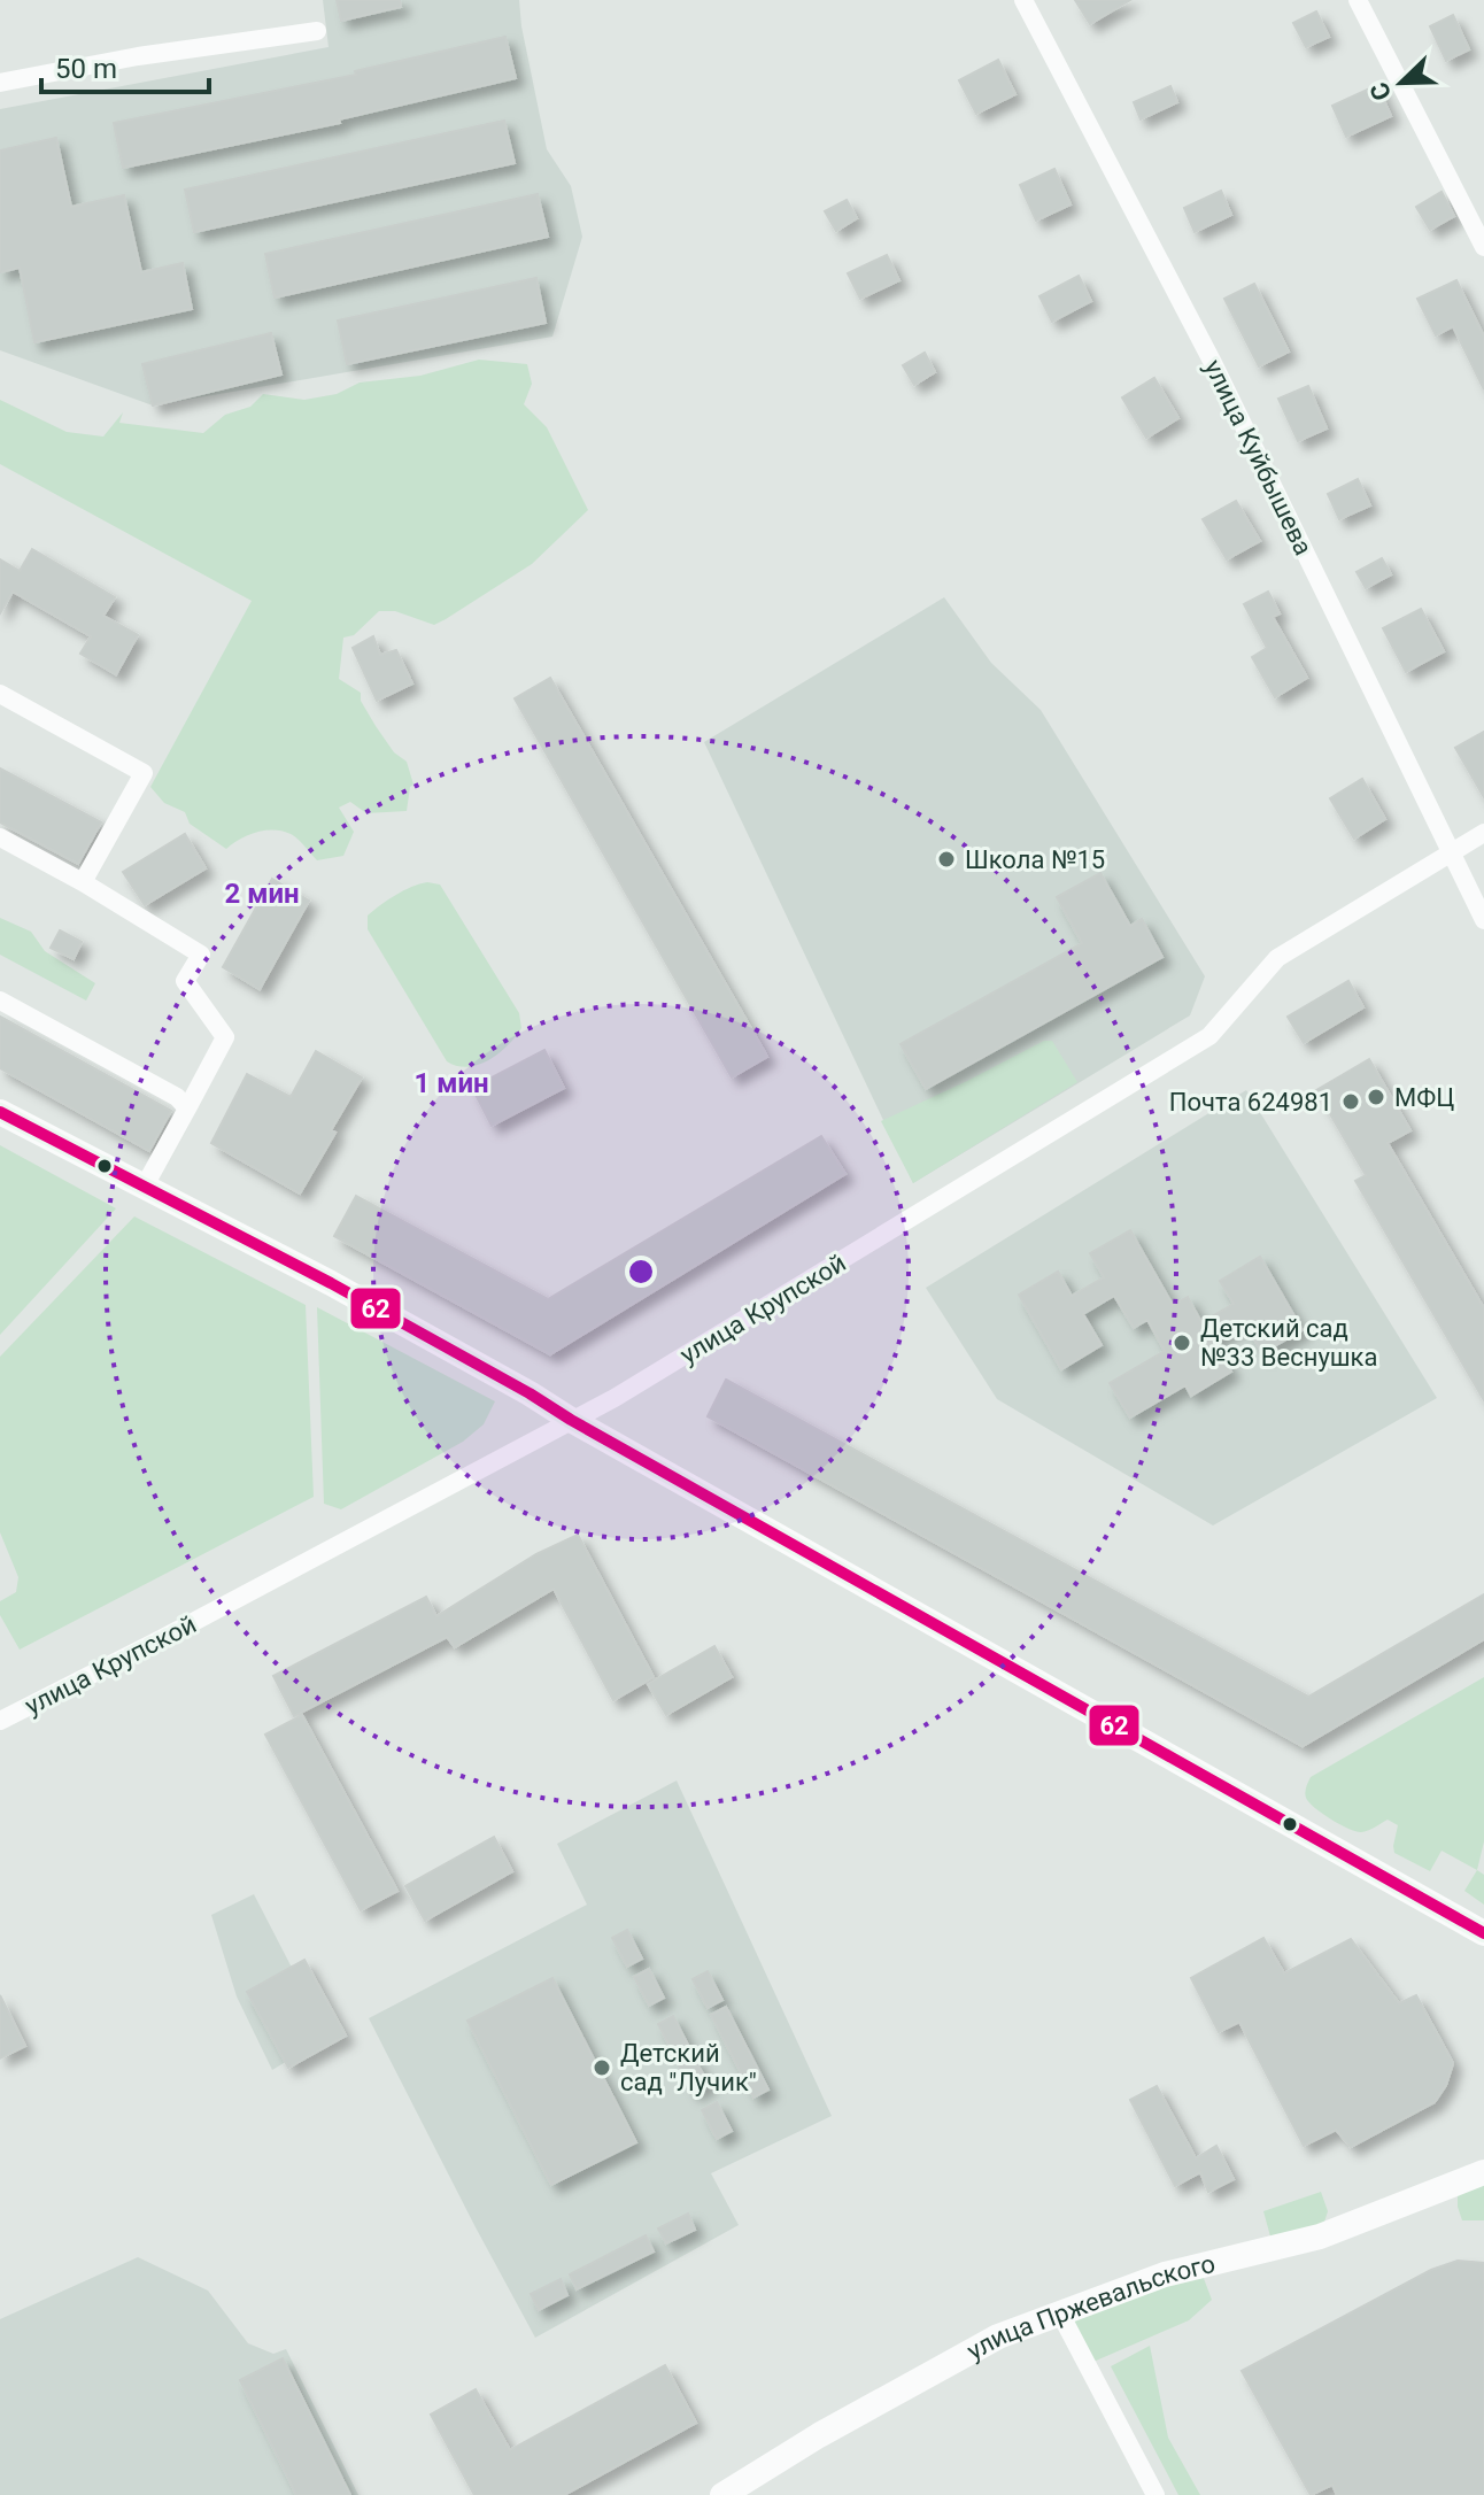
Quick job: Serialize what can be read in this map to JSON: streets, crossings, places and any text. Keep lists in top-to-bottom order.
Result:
{
  "streets": {
    "street": ["улица Куйбышева", "улица Крупской", "улица Пржевальского"]
  },
  "crossings": [
    ["улица Куйбышева", "улица Крупской"]
  ],
  "places": [
    "Школа №15",
    "МФЦ",
    "Почта 624981",
    "Детский сад №33 Веснушка",
    "Детский сад \"Лучик\""
  ],
  "lines": ["transit line 62"],
  "scale_bar": "50 m",
  "north": "bottom left",
  "rings": ["2 мин", "1 мин"]
}
